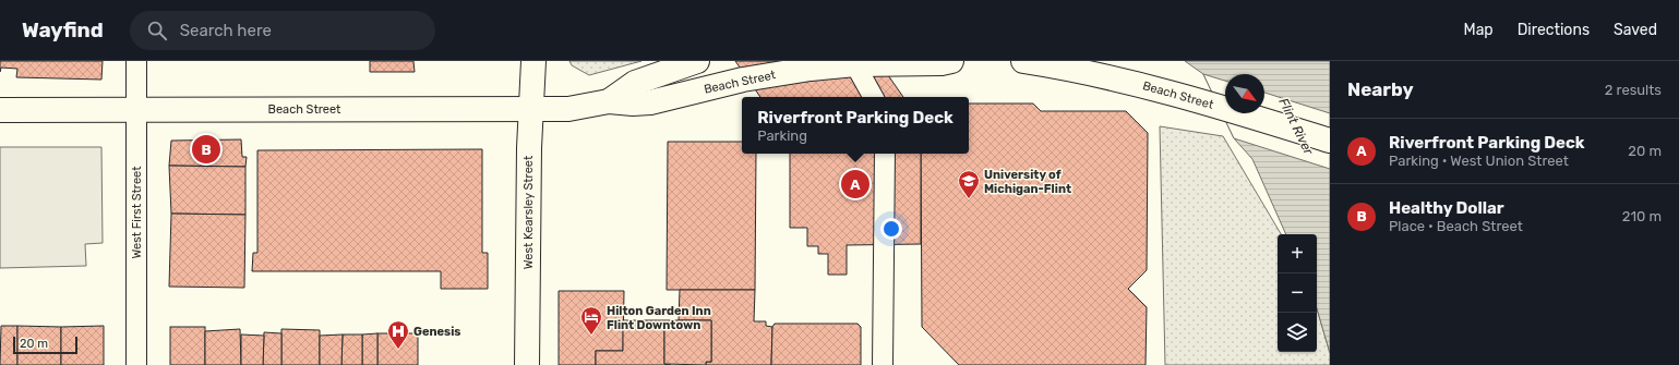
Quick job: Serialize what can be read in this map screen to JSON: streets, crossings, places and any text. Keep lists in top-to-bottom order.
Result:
{
  "streets": {
    "street": ["Beach Street", "West First Street", "West Kearsley Street"]
  },
  "crossings": [
    ["Beach Street", "West First Street"],
    ["Beach Street", "West Kearsley Street"]
  ],
  "water": ["Flint River"],
  "places": {
    "school or university": ["University of Michigan-Flint"],
    "hotel": ["Hilton Garden Inn Flint Downtown"],
    "hospital": ["Genesis"]
  },
  "scale_bar": "20 m",
  "north": "bottom right",
  "page": {
    "header": "Wayfind",
    "search": "Search here",
    "nav": ["Map", "Directions", "Saved"],
    "heading": ["Nearby", "2 results"],
    "popup": ["Riverfront Parking Deck", "Parking"],
    "list": [
      {
        "mark": "A",
        "name": "Riverfront Parking Deck",
        "note": "Parking · West Union Street",
        "value": "20 m"
      },
      {
        "mark": "B",
        "name": "Healthy Dollar",
        "note": "Place · Beach Street",
        "value": "210 m"
      }
    ],
    "pins": ["B", "A"],
    "map_buttons": ["+", "−"],
    "scale": "20 m"
  }
}
